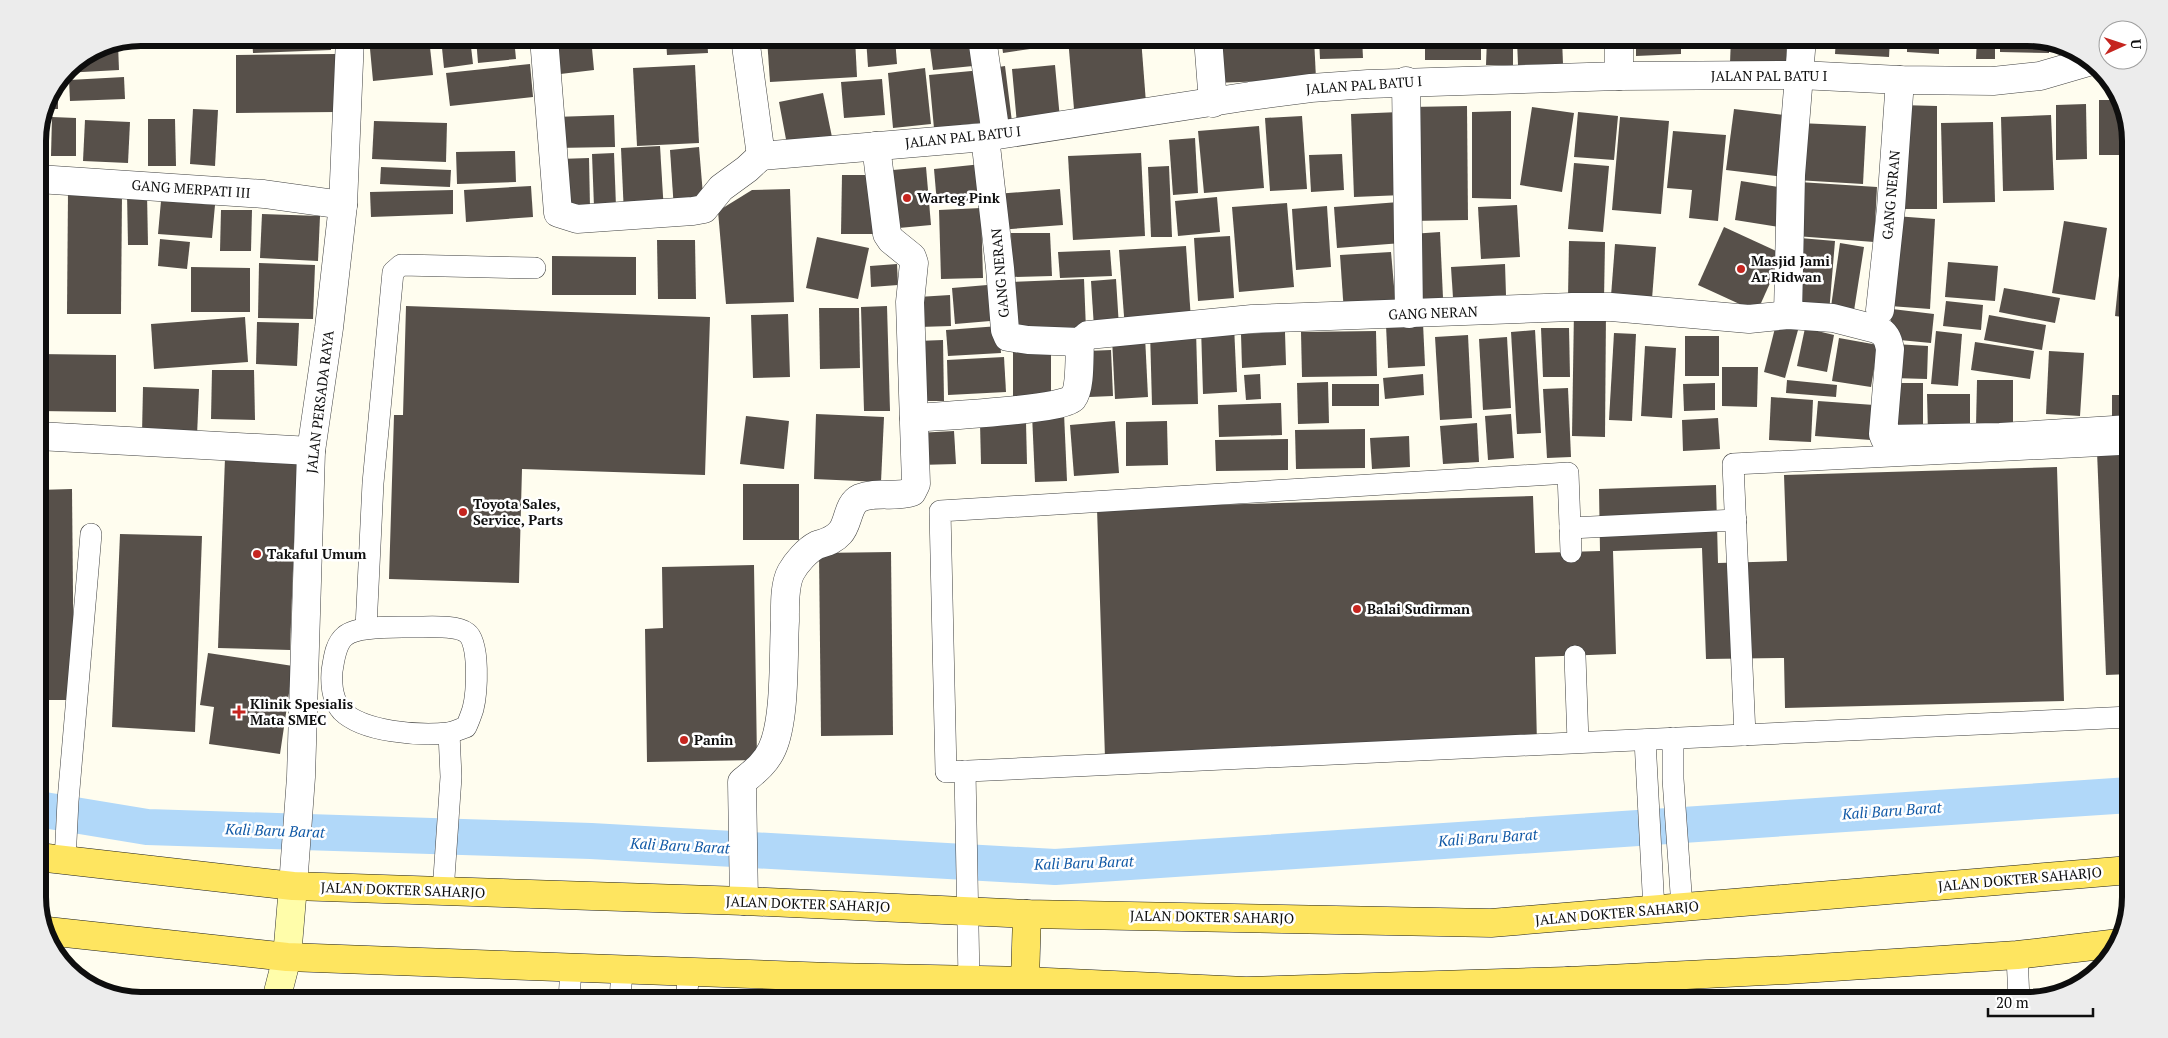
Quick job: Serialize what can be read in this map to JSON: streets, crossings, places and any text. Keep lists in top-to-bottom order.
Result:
{
  "streets": {
    "main road": ["JALAN DOKTER SAHARJO"],
    "street": [
      "JALAN PAL BATU I",
      "GANG MERPATI III",
      "GANG NERAN",
      "JALAN PERSADA RAYA"
    ]
  },
  "crossings": [
    ["JALAN PAL BATU I", "GANG NERAN"],
    ["GANG MERPATI III", "JALAN PERSADA RAYA"],
    ["JALAN PERSADA RAYA", "JALAN DOKTER SAHARJO"]
  ],
  "water": ["Kali Baru Barat"],
  "places": {
    "other": [
      "Warteg Pink",
      "Masjid Jami Ar Ridwan",
      "Toyota Sales, Service, Parts",
      "Takaful Umum",
      "Balai Sudirman",
      "Panin"
    ],
    "health": ["Klinik Spesialis Mata SMEC"]
  },
  "scale_bar": "20 m",
  "north": "right"
}
